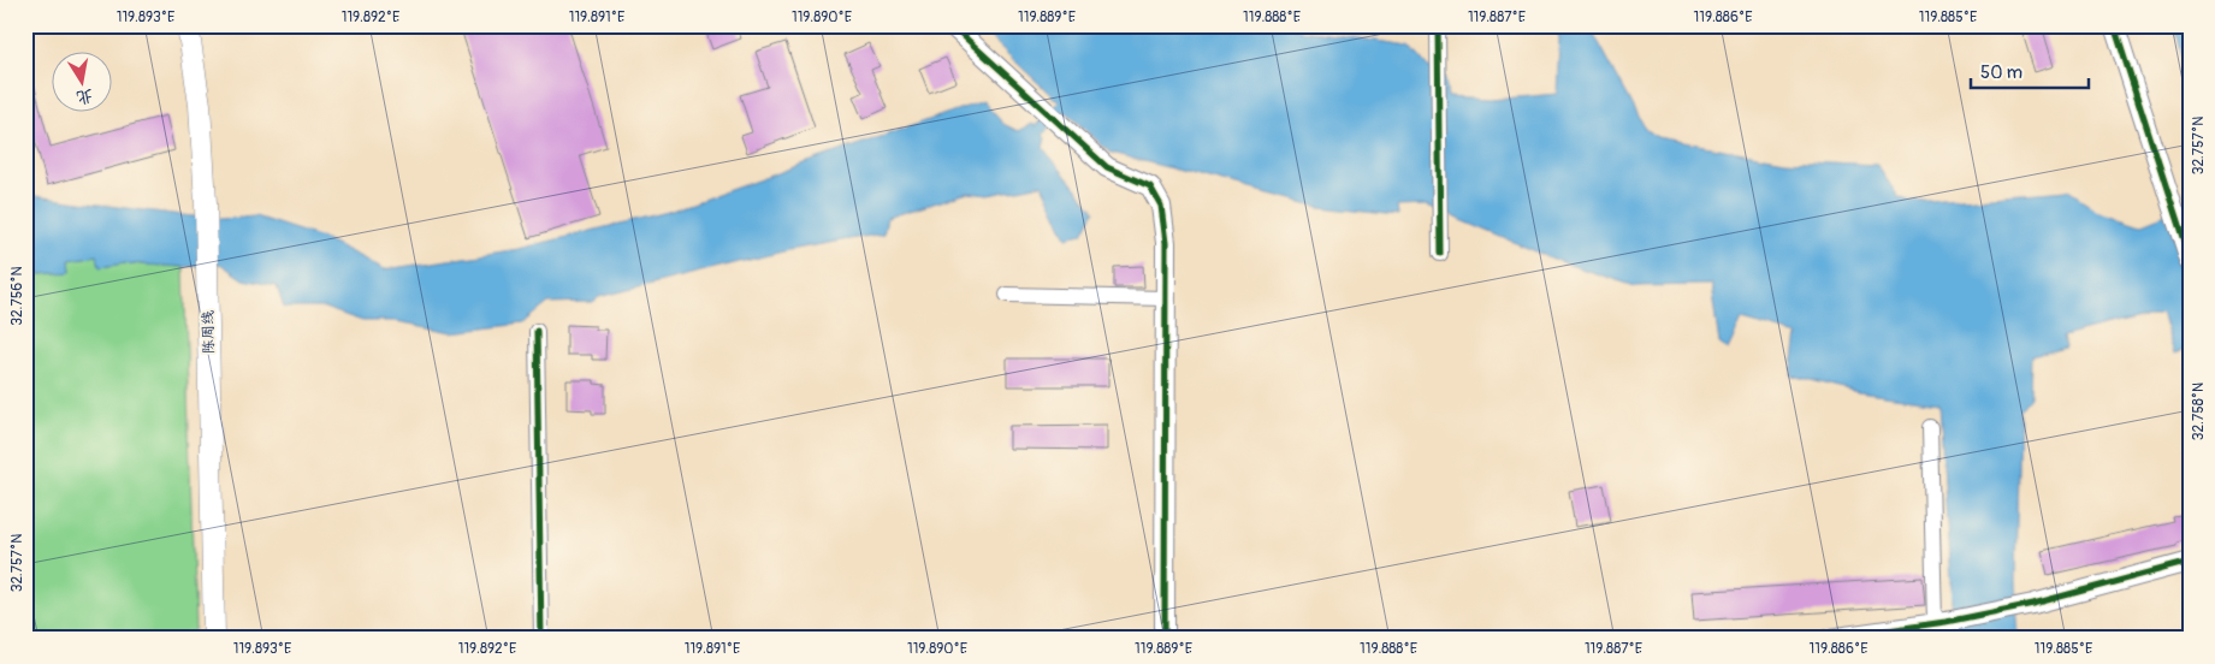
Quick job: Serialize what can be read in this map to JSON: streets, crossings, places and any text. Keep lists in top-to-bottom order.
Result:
{
  "streets": {
    "main road": ["陈周线"]
  },
  "scale_bar": "50 m",
  "north": "bottom",
  "coordinates": [
    "119.893°E",
    "119.892°E",
    "119.891°E",
    "119.890°E",
    "119.889°E",
    "119.888°E",
    "119.887°E",
    "119.886°E",
    "119.885°E",
    "32.757°N",
    "32.756°N",
    "32.758°N"
  ]
}
